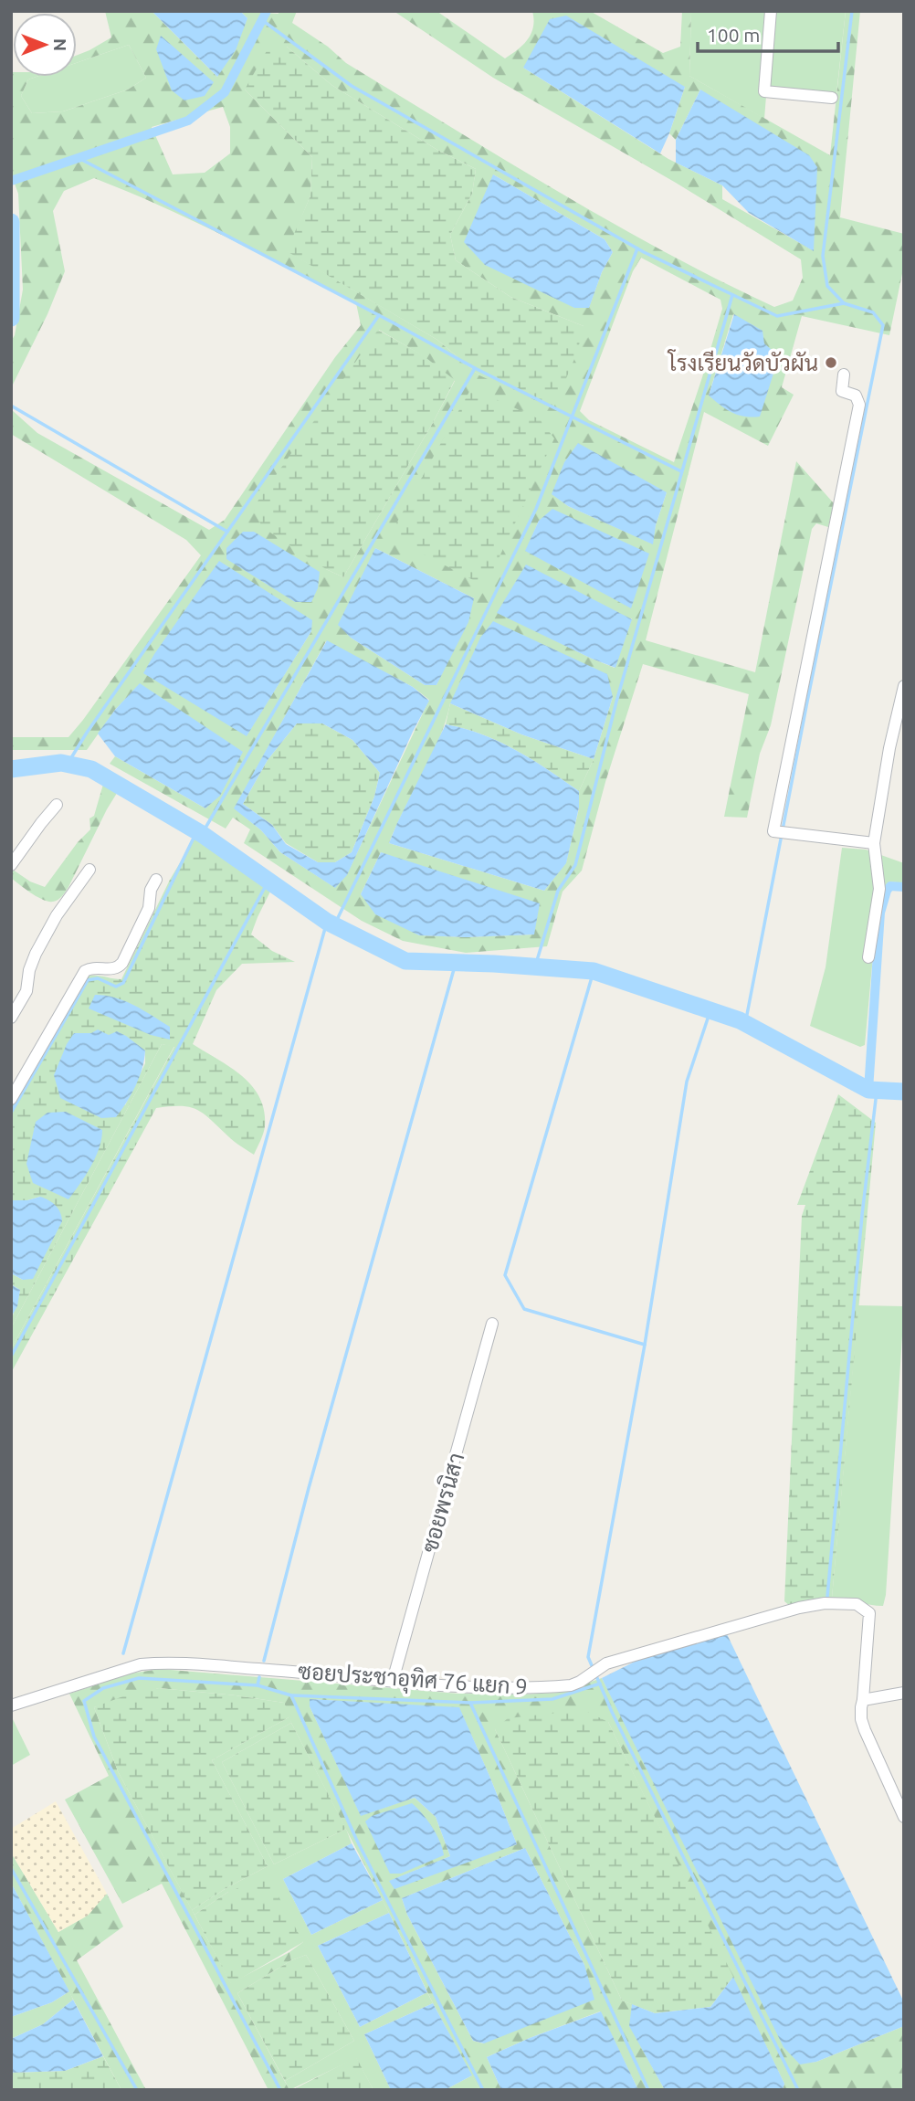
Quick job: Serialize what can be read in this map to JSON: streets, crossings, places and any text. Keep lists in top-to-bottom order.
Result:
{
  "streets": {
    "street": ["ซอยพรนิสา", "ซอยประชาอุทิศ 76 แยก 9"]
  },
  "crossings": [
    ["ซอยพรนิสา", "ซอยประชาอุทิศ 76 แยก 9"]
  ],
  "places": ["โรงเรียนวัดบัวผัน"],
  "scale_bar": "100 m",
  "north": "right"
}
